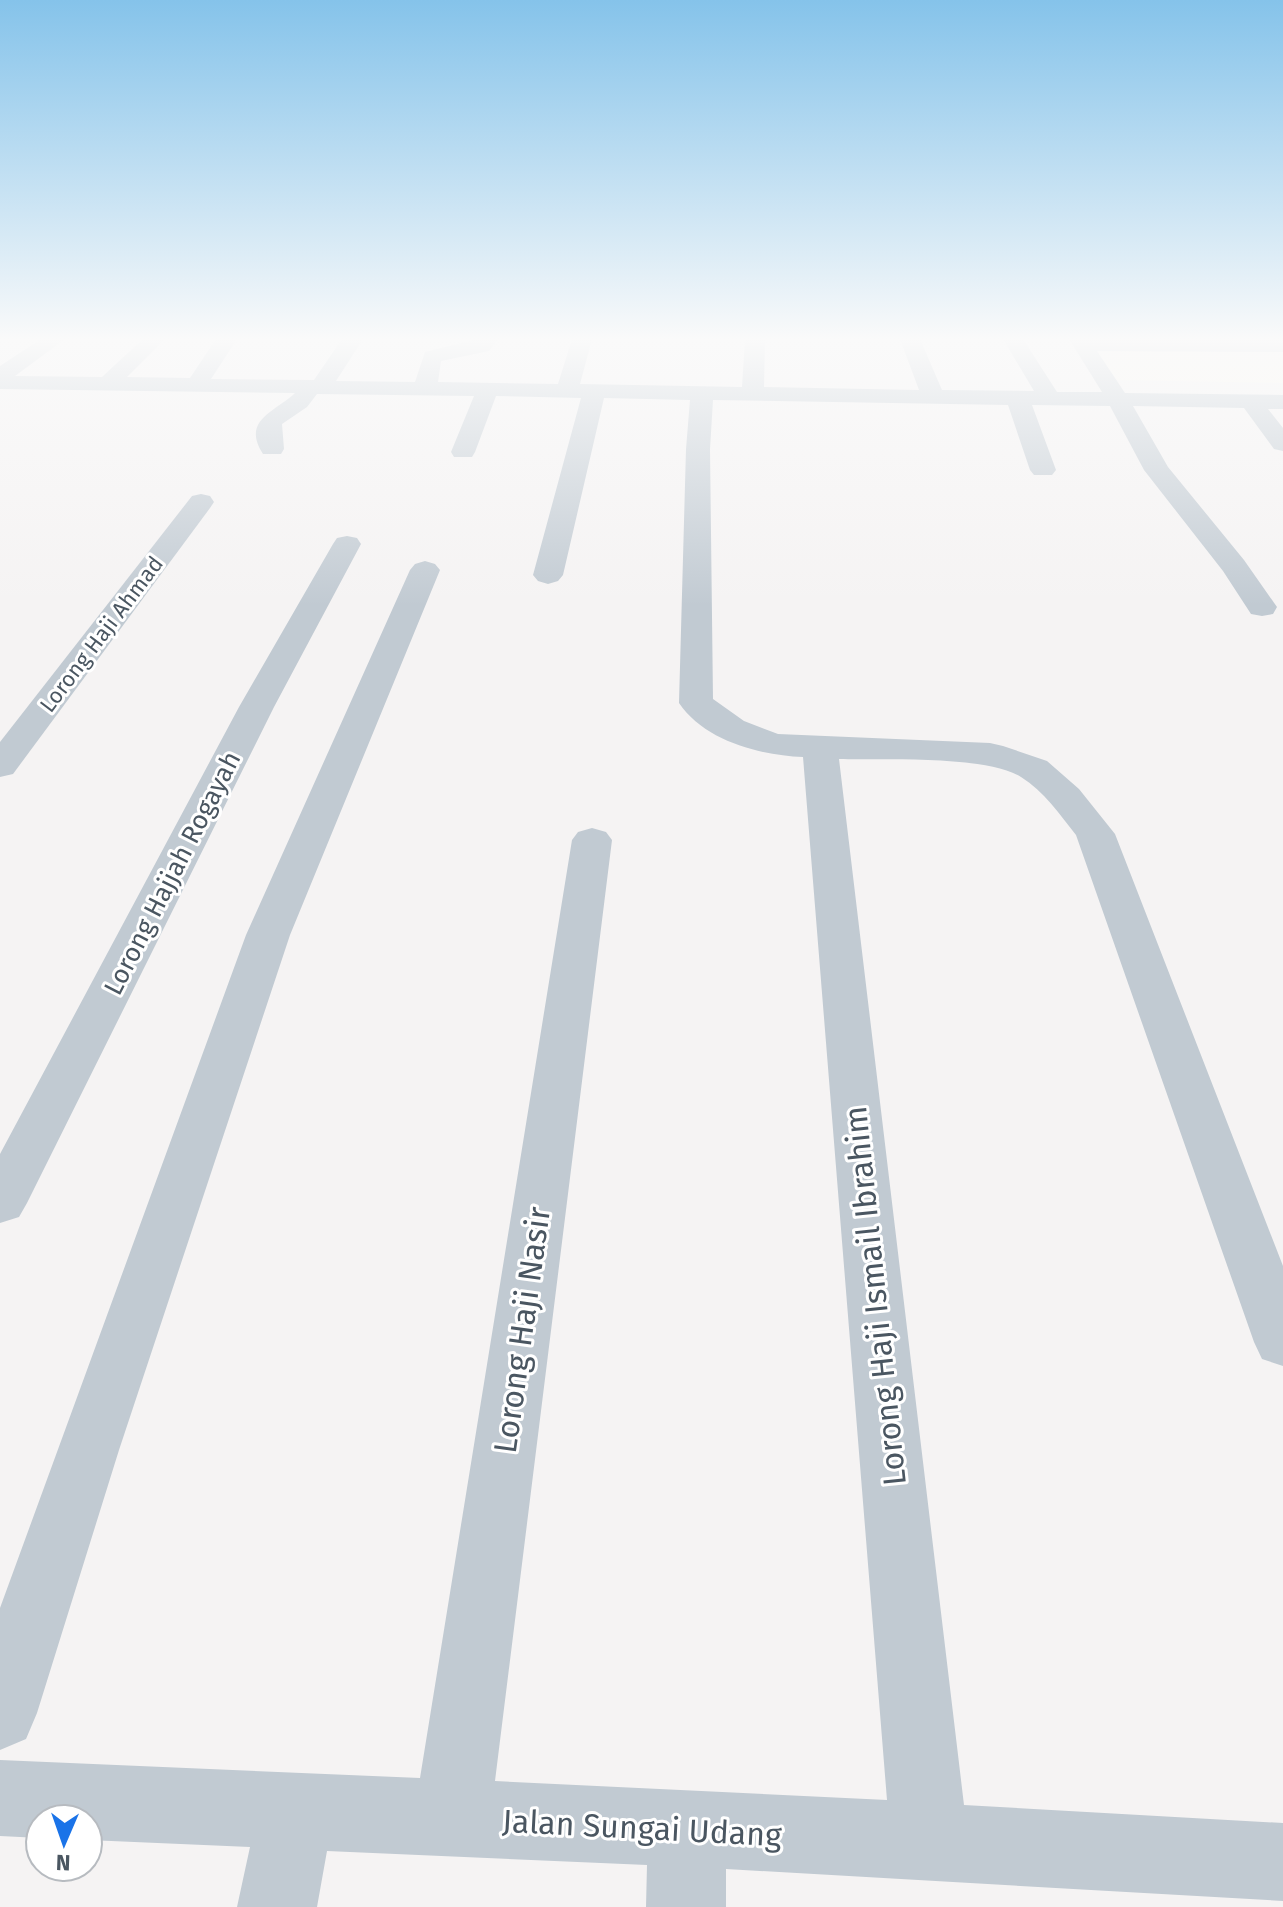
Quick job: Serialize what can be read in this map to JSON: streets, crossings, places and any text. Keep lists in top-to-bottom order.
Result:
{
  "streets": {
    "street": [
      "Lorong Haji Ahmad",
      "Lorong Hajjah Rogayah",
      "Lorong Haji Ismail Ibrahim",
      "Lorong Haji Nasir",
      "Jalan Sungai Udang"
    ]
  },
  "crossings": [
    ["Lorong Haji Ismail Ibrahim", "Jalan Sungai Udang"],
    ["Lorong Haji Nasir", "Jalan Sungai Udang"]
  ],
  "north": "bottom"
}
